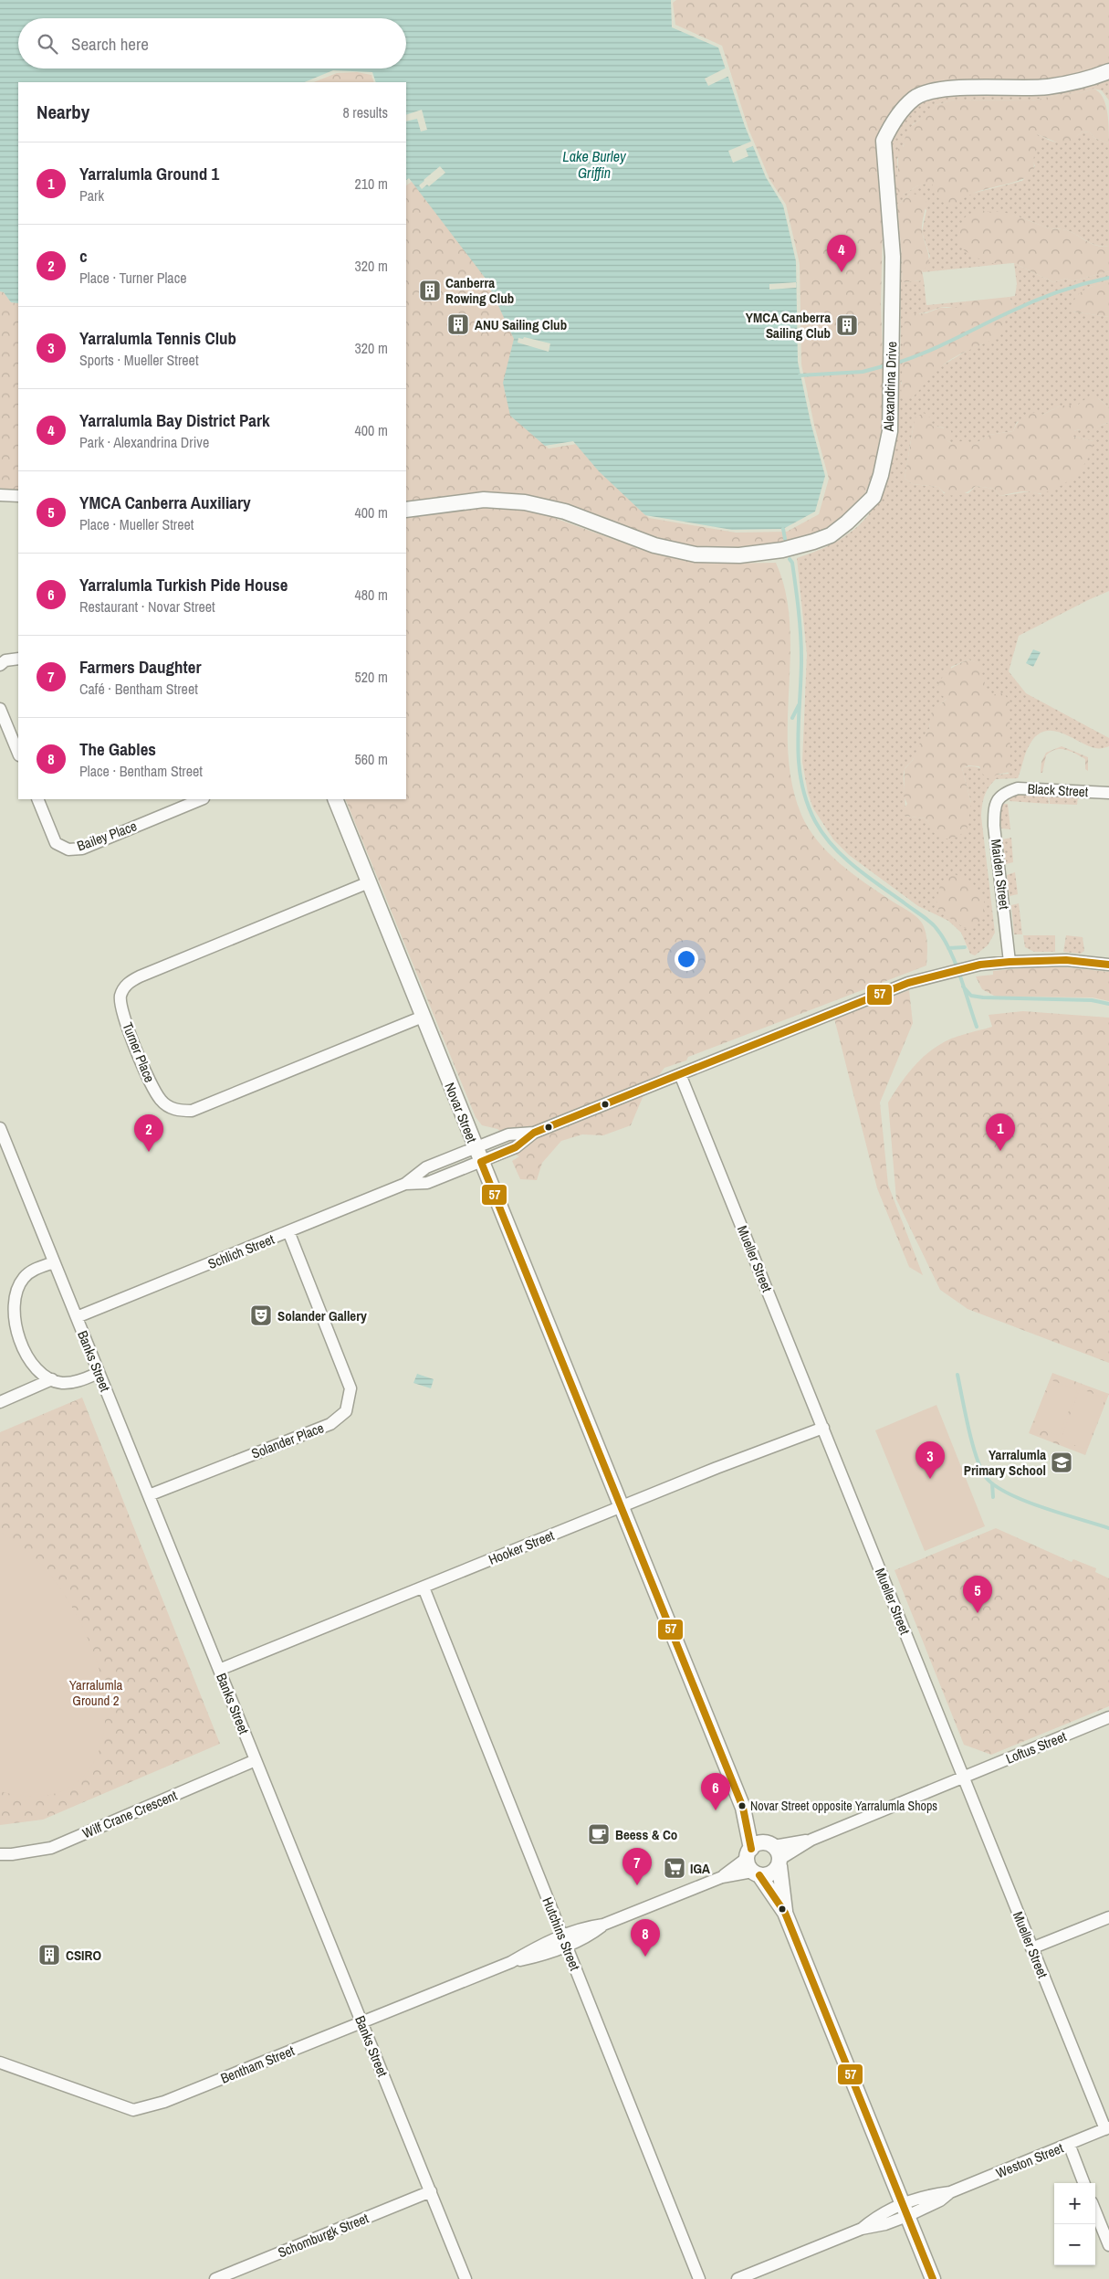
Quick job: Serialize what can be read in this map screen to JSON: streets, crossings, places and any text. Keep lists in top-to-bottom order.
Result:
{
  "streets": {
    "main road": ["Alexandrina Drive", "Novar Street"],
    "street": [
      "Black Street",
      "Bailey Place",
      "Maiden Street",
      "Turner Place",
      "Schlich Street",
      "Mueller Street",
      "Banks Street",
      "Solander Place",
      "Hooker Street",
      "Loftus Street",
      "Wilf Crane Crescent",
      "Hutchins Street",
      "Bentham Street",
      "Weston Street",
      "Schomburgk Street"
    ]
  },
  "crossings": [
    ["Black Street", "Maiden Street"],
    ["Maiden Street", "Schlich Street"],
    ["Turner Place", "Novar Street"],
    ["Novar Street", "Schlich Street"],
    ["Novar Street", "Hooker Street"],
    ["Novar Street", "Bentham Street"],
    ["Novar Street", "Weston Street"],
    ["Schlich Street", "Mueller Street"],
    ["Schlich Street", "Banks Street"],
    ["Schlich Street", "Solander Place"],
    ["Mueller Street", "Hooker Street"],
    ["Mueller Street", "Loftus Street"],
    ["Mueller Street", "Weston Street"],
    ["Banks Street", "Solander Place"],
    ["Banks Street", "Hooker Street"],
    ["Banks Street", "Wilf Crane Crescent"],
    ["Banks Street", "Bentham Street"],
    ["Banks Street", "Schomburgk Street"],
    ["Hooker Street", "Hutchins Street"],
    ["Hutchins Street", "Bentham Street"]
  ],
  "water": ["Lake Burley Griffin"],
  "parks": ["Yarralumla Ground 2"],
  "places": {
    "building": [
      "Canberra Rowing Club",
      "ANU Sailing Club",
      "YMCA Canberra Sailing Club",
      "CSIRO"
    ],
    "theatre": ["Solander Gallery"],
    "school or university": ["Yarralumla Primary School"],
    "other": ["Novar Street opposite Yarralumla Shops"],
    "cafe": ["Beess & Co"],
    "supermarket": ["IGA"]
  },
  "lines": ["transit line 57"],
  "page": {
    "search": "Search here",
    "heading": ["Nearby", "8 results"],
    "list": [
      {
        "mark": "1",
        "name": "Yarralumla Ground 1",
        "note": "Park",
        "value": "210 m"
      },
      {
        "mark": "2",
        "name": "c",
        "note": "Place · Turner Place",
        "value": "320 m"
      },
      {
        "mark": "3",
        "name": "Yarralumla Tennis Club",
        "note": "Sports · Mueller Street",
        "value": "320 m"
      },
      {
        "mark": "4",
        "name": "Yarralumla Bay District Park",
        "note": "Park · Alexandrina Drive",
        "value": "400 m"
      },
      {
        "mark": "5",
        "name": "YMCA Canberra Auxiliary",
        "note": "Place · Mueller Street",
        "value": "400 m"
      },
      {
        "mark": "6",
        "name": "Yarralumla Turkish Pide House",
        "note": "Restaurant · Novar Street",
        "value": "480 m"
      },
      {
        "mark": "7",
        "name": "Farmers Daughter",
        "note": "Café · Bentham Street",
        "value": "520 m"
      },
      {
        "mark": "8",
        "name": "The Gables",
        "note": "Place · Bentham Street",
        "value": "560 m"
      }
    ],
    "pins": [
      "4",
      "1",
      "2",
      "3",
      "5",
      "6",
      "7",
      "8"
    ],
    "map_buttons": ["+", "−"]
  }
}
